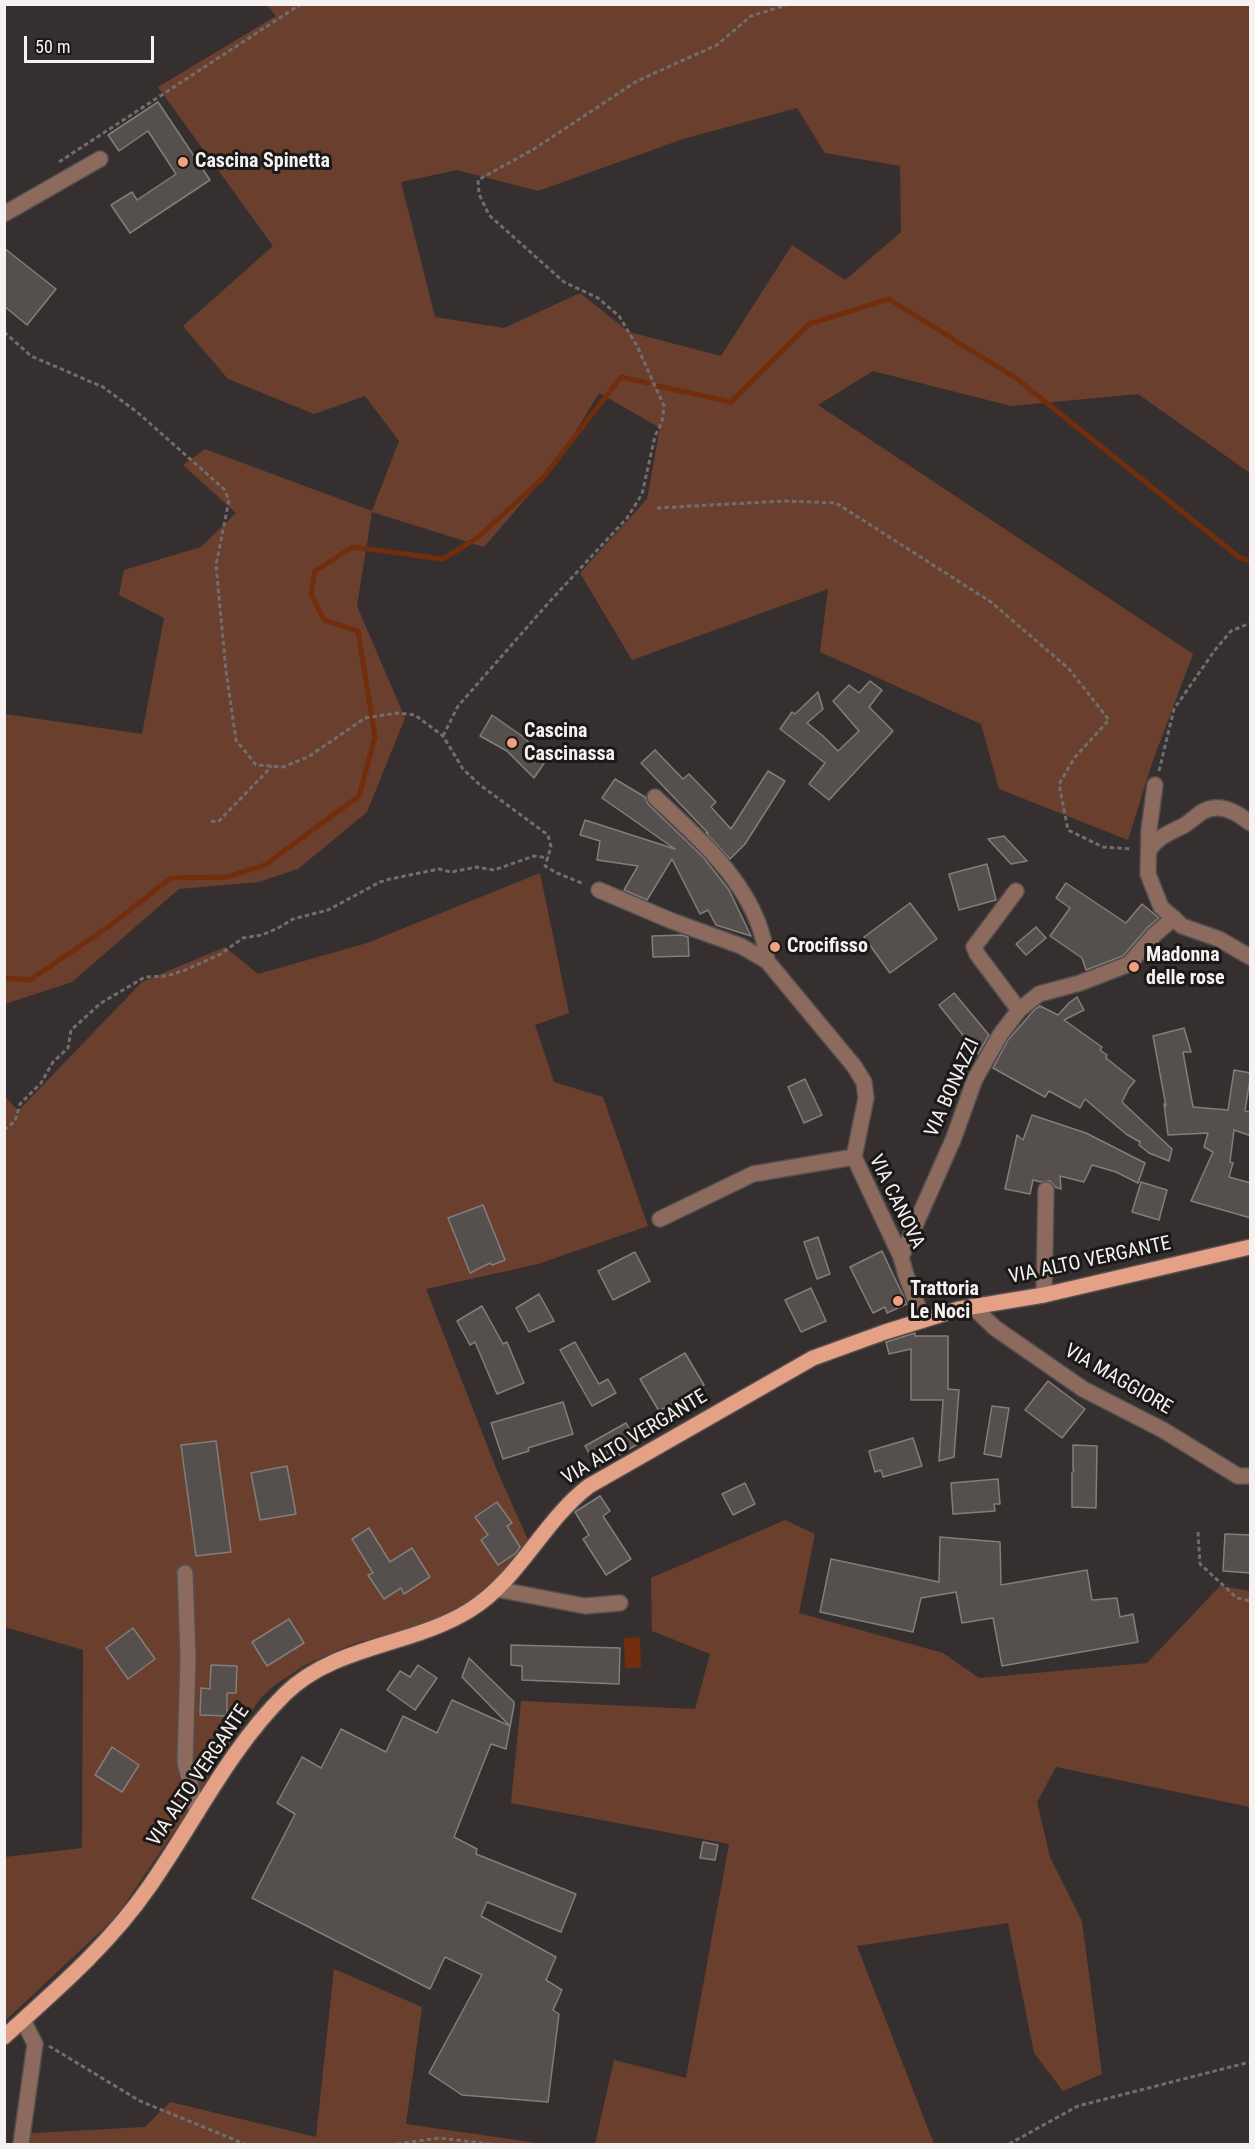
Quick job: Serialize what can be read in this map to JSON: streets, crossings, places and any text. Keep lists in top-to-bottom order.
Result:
{
  "streets": {
    "main road": ["VIA ALTO VERGANTE"],
    "street": ["VIA BONAZZI", "VIA CANOVA", "VIA MAGGIORE"]
  },
  "crossings": [
    ["VIA BONAZZI", "VIA CANOVA"],
    ["VIA CANOVA", "VIA ALTO VERGANTE"],
    ["VIA ALTO VERGANTE", "VIA MAGGIORE"]
  ],
  "places": [
    "Cascina Spinetta",
    "Cascina Cascinassa",
    "Crocifisso",
    "Madonna delle rose",
    "Trattoria Le Noci"
  ],
  "scale_bar": "50 m"
}
